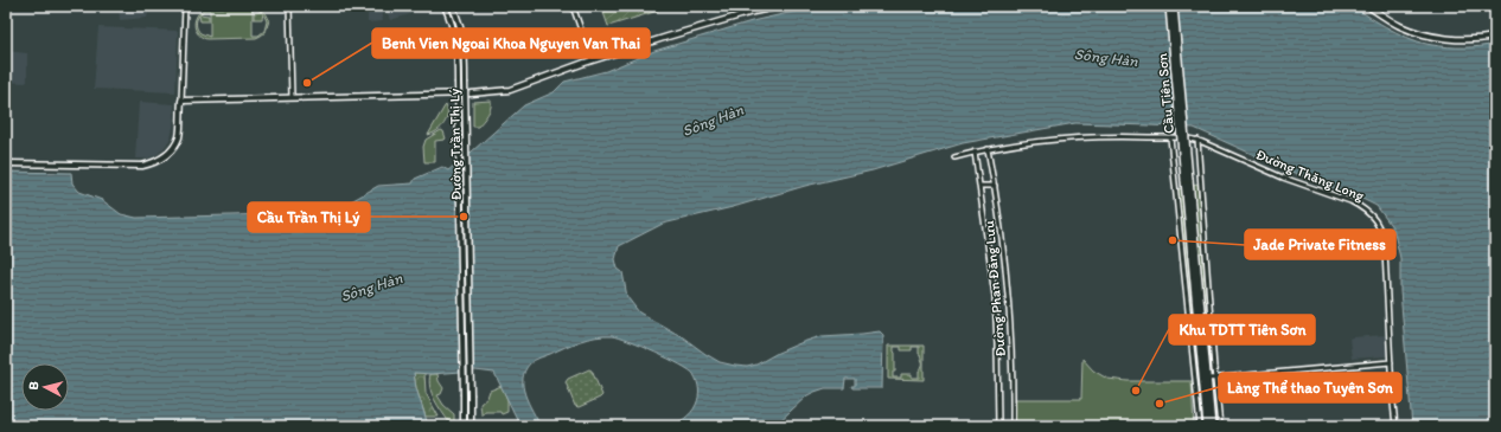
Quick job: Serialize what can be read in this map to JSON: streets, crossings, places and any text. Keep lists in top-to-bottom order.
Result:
{
  "streets": {
    "highway": ["Cầu Tiên Sơn"],
    "main road": ["Đường Trần Thị Lý"],
    "street": ["Đường Thăng Long", "Đường Phan Đăng Lưu"]
  },
  "crossings": [
    ["Đường Thăng Long", "Đường Phan Đăng Lưu"]
  ],
  "water": ["Sông Hàn"],
  "places": [
    "Benh Vien Ngoai Khoa Nguyen Van Thai",
    "Cầu Trần Thị Lý",
    "Jade Private Fitness",
    "Khu TDTT Tiên Sơn",
    "Làng Thể thao Tuyên Sơn"
  ],
  "north": "left"
}
